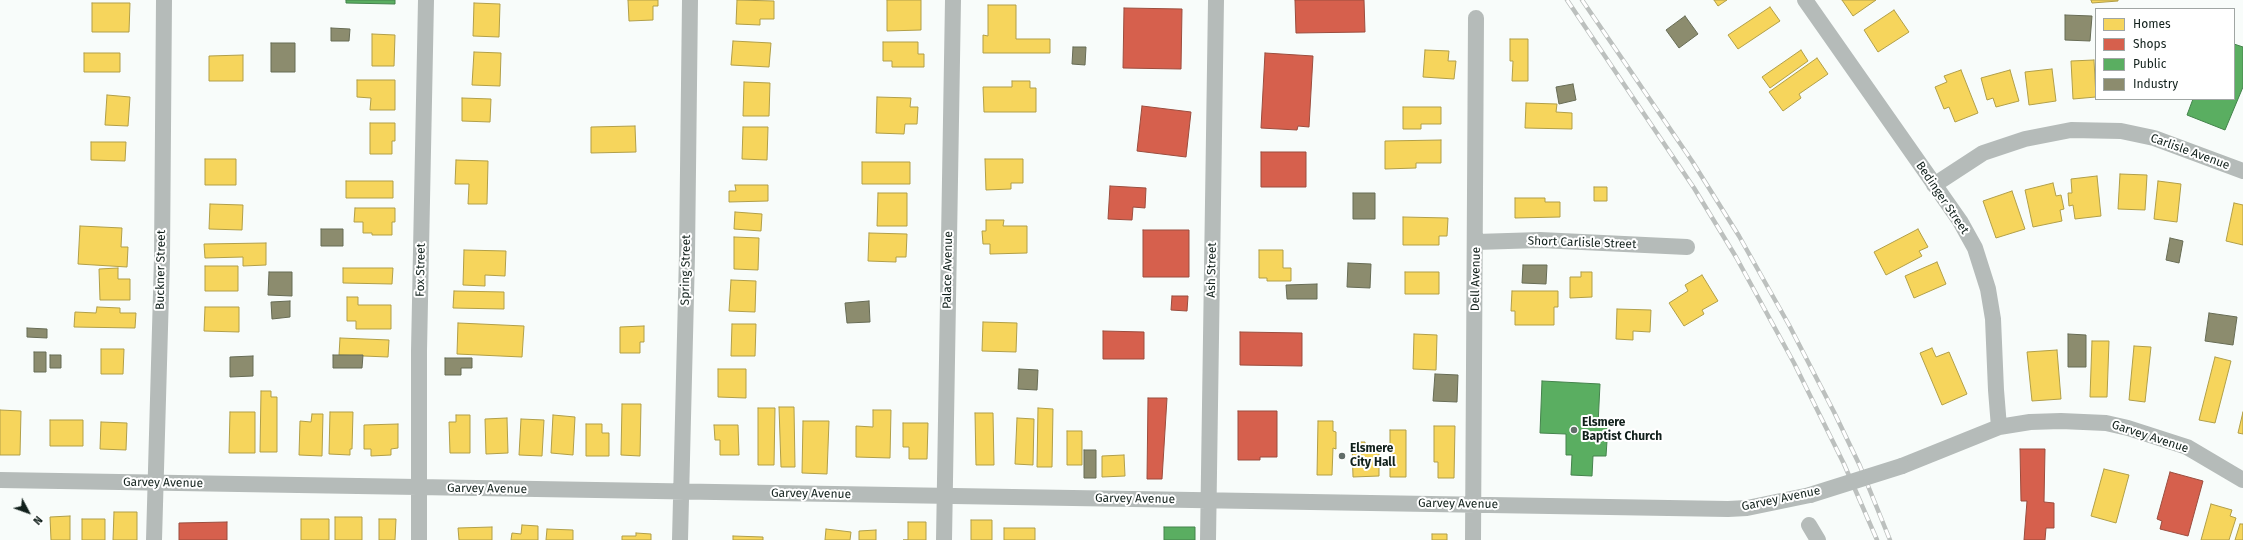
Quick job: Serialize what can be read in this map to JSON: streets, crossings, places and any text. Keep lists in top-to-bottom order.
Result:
{
  "streets": {
    "street": [
      "Carlisle Avenue",
      "Bedinger Street",
      "Short Carlisle Street",
      "Buckner Street",
      "Fox Street",
      "Spring Street",
      "Palace Avenue",
      "Ash Street",
      "Dell Avenue",
      "Garvey Avenue"
    ]
  },
  "crossings": [
    ["Carlisle Avenue", "Bedinger Street"],
    ["Bedinger Street", "Garvey Avenue"],
    ["Short Carlisle Street", "Dell Avenue"],
    ["Buckner Street", "Garvey Avenue"],
    ["Fox Street", "Garvey Avenue"],
    ["Spring Street", "Garvey Avenue"],
    ["Palace Avenue", "Garvey Avenue"],
    ["Ash Street", "Garvey Avenue"],
    ["Dell Avenue", "Garvey Avenue"]
  ],
  "places": ["Elsmere Baptist Church", "Elsmere City Hall"],
  "legend": [
    "Homes",
    "Shops",
    "Public",
    "Industry"
  ],
  "north": "bottom right"
}
